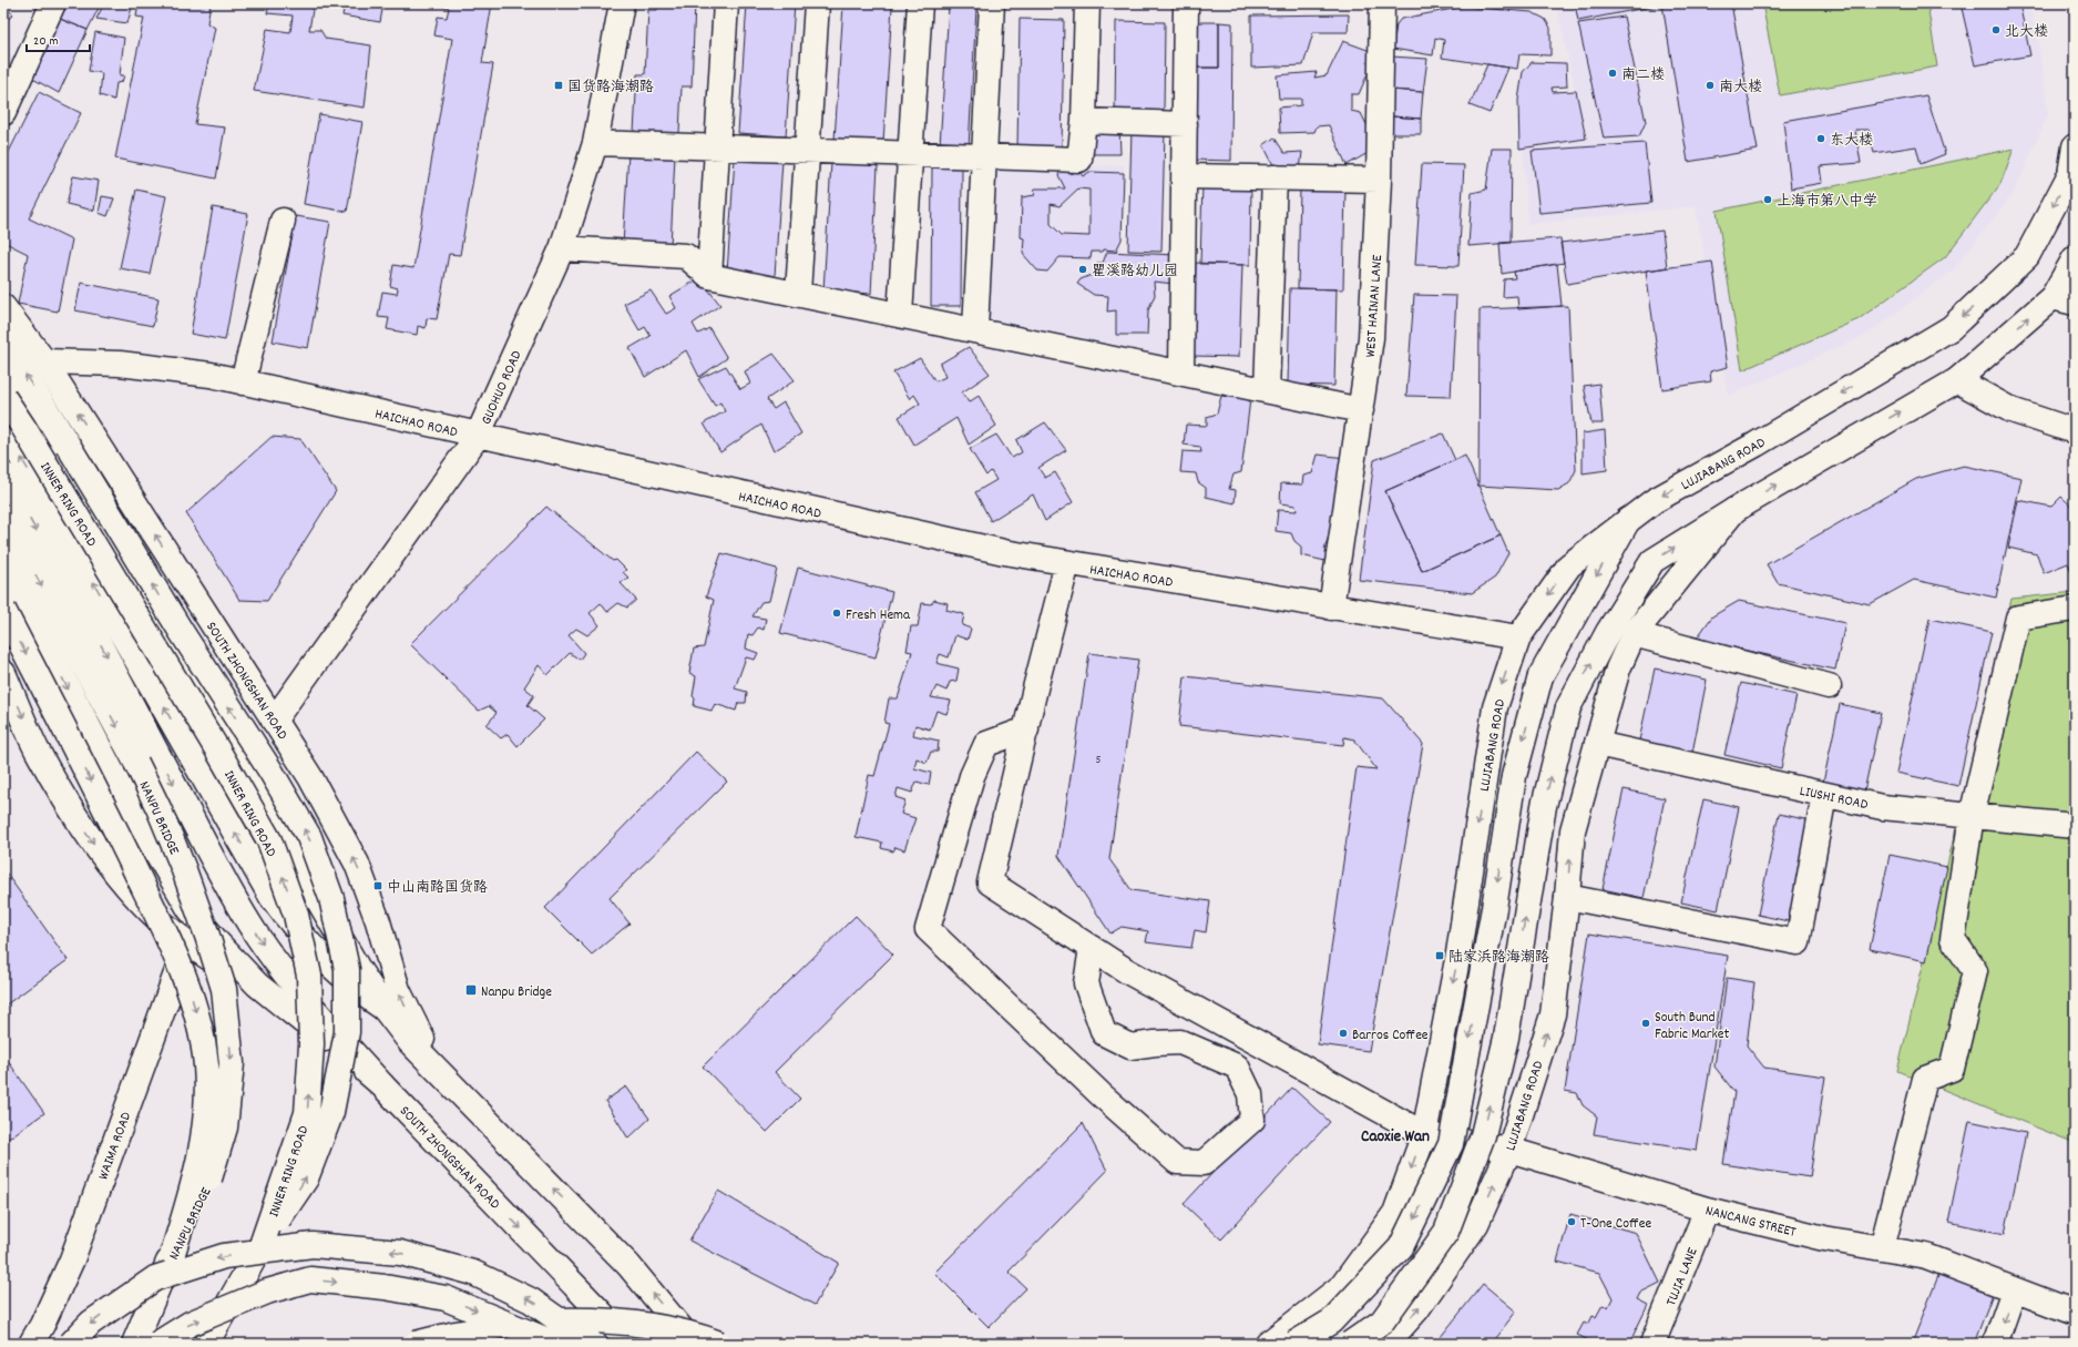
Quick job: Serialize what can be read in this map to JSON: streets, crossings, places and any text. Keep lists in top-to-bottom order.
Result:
{
  "streets": {
    "main road": [
      "WEST HAINAN LANE",
      "GUOHUO ROAD",
      "HAICHAO ROAD",
      "LUJIABANG ROAD",
      "INNER RING ROAD",
      "SOUTH ZHONGSHAN ROAD",
      "LIUSHI ROAD",
      "NANPU BRIDGE",
      "WAIMA ROAD",
      "NANCANG STREET",
      "TUJIA LANE"
    ]
  },
  "crossings": [
    ["WEST HAINAN LANE", "HAICHAO ROAD"],
    ["GUOHUO ROAD", "HAICHAO ROAD"],
    ["GUOHUO ROAD", "SOUTH ZHONGSHAN ROAD"],
    ["HAICHAO ROAD", "LUJIABANG ROAD"],
    ["HAICHAO ROAD", "SOUTH ZHONGSHAN ROAD"],
    ["LUJIABANG ROAD", "LIUSHI ROAD"],
    ["LUJIABANG ROAD", "NANCANG STREET"],
    ["SOUTH ZHONGSHAN ROAD", "WAIMA ROAD"],
    ["NANCANG STREET", "TUJIA LANE"]
  ],
  "districts": ["Caoxie Wan"],
  "places": {
    "other": [
      "北大楼",
      "南二楼",
      "南大楼",
      "东大楼",
      "上海市第八中学",
      "瞿溪路幼儿园",
      "Fresh Hema",
      "South Bund Fabric Market",
      "Barros Coffee",
      "T-One Coffee"
    ],
    "transit": [
      "国货路海潮路",
      "中山南路国货路",
      "陆家浜路海潮路",
      "Nanpu Bridge"
    ]
  },
  "house_numbers": ["5"],
  "scale_bar": "20 m"
}
